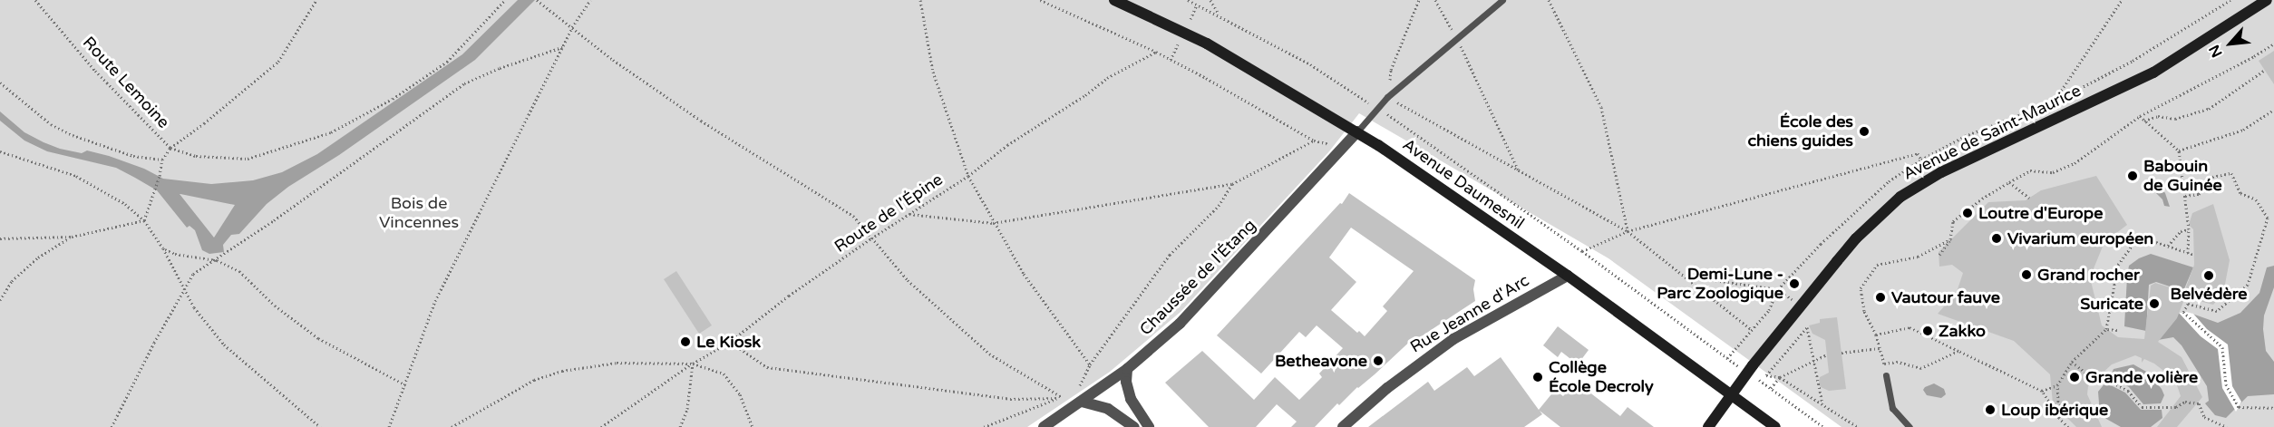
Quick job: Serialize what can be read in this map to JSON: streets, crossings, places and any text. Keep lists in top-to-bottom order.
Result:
{
  "streets": {
    "main road": ["Avenue de Saint-Maurice", "Avenue Daumesnil"],
    "street": ["Chaussée de l'Étang", "Rue Jeanne d'Arc"],
    "path": ["Route Lemoine", "Route de l'Épine"]
  },
  "crossings": [
    ["Avenue de Saint-Maurice", "Avenue Daumesnil"],
    ["Avenue Daumesnil", "Chaussée de l'Étang"],
    ["Avenue Daumesnil", "Rue Jeanne d'Arc"]
  ],
  "parks": ["Bois de Vincennes"],
  "places": [
    "École des chiens guides",
    "Babouin de Guinée",
    "Loutre d'Europe",
    "Vivarium européen",
    "Grand rocher",
    "Belvédère",
    "Demi-Lune - Parc Zoologique",
    "Vautour fauve",
    "Suricate",
    "Zakko",
    "Le Kiosk",
    "Betheavone",
    "Collège École Decroly",
    "Grande volière",
    "Loup ibérique"
  ],
  "north": "bottom left"
}
